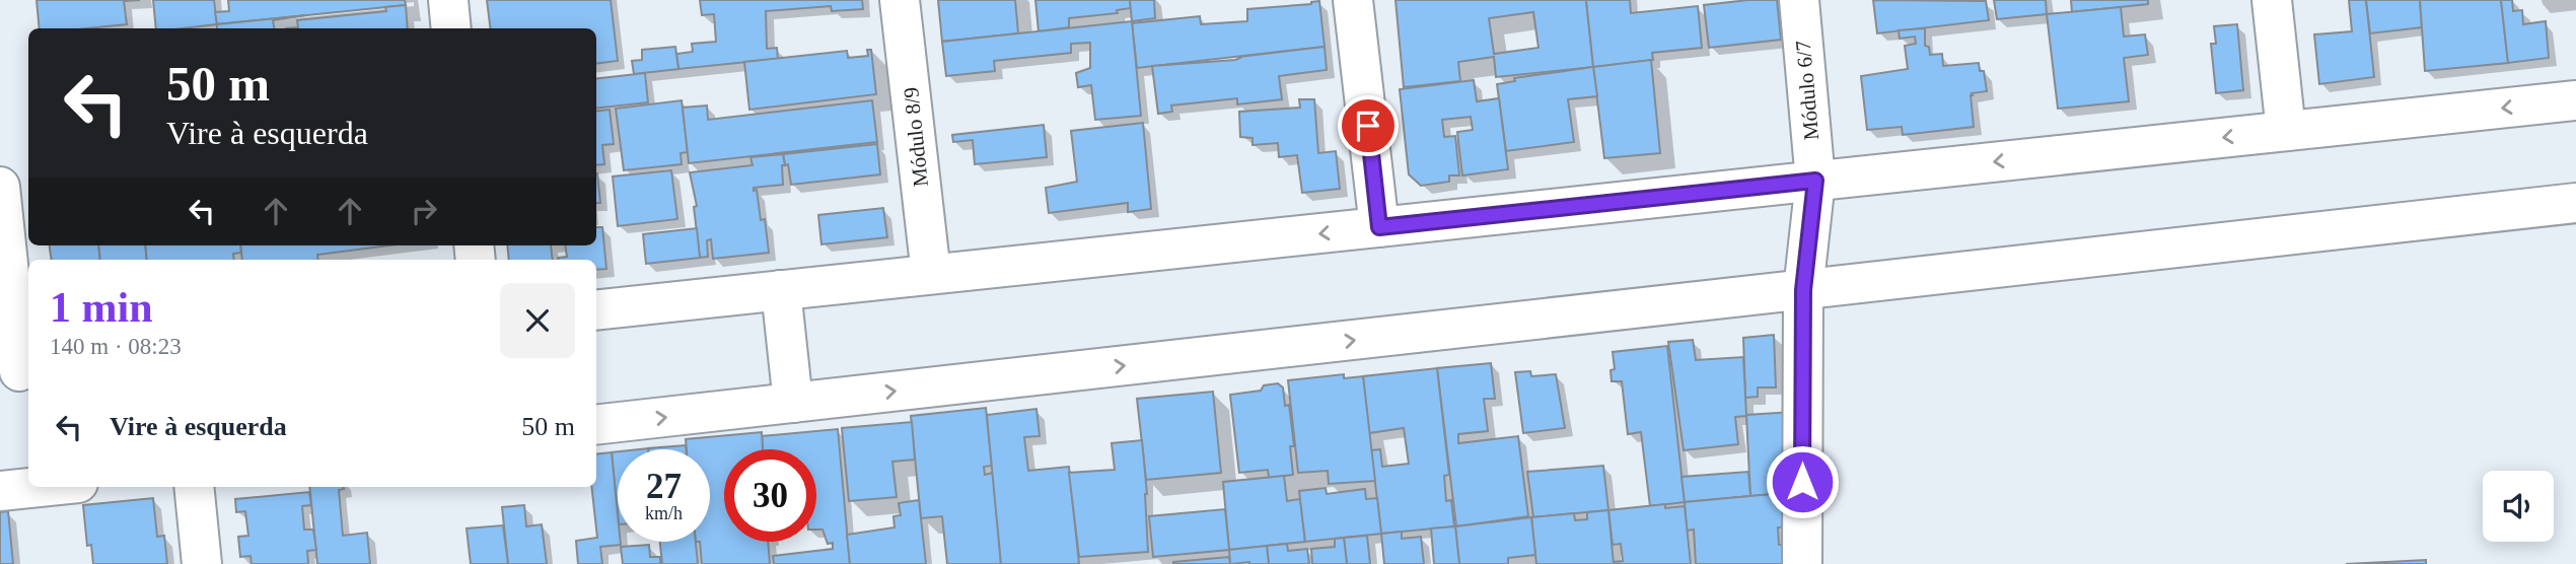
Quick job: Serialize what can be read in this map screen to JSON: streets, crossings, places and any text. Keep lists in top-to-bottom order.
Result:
{
  "streets": {
    "street": ["Módulo 6/7", "Módulo 8/9"]
  },
  "page": {
    "turn": ["50 m", "Vire à esquerda"],
    "heading": ["1 min", "140 m · 08:23"],
    "list": [
      {
        "name": "Vire à esquerda",
        "value": "50 m"
      }
    ],
    "speed": "27 km/h",
    "limit": "30"
  }
}
